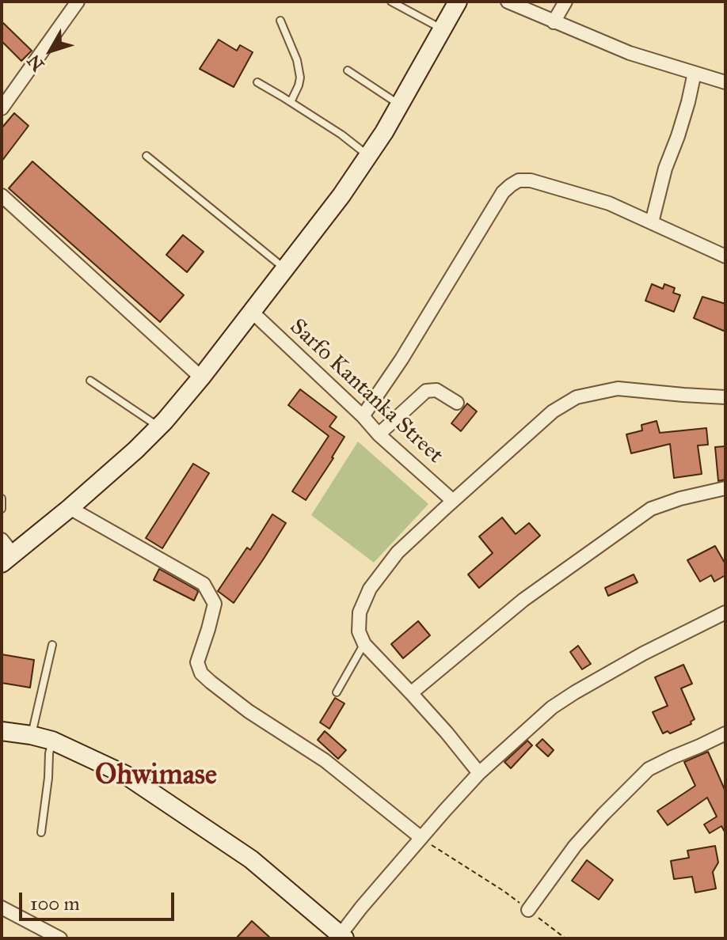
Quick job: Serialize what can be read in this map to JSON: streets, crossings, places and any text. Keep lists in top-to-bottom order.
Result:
{
  "streets": {
    "street": ["Sarfo Kantanka Street"]
  },
  "districts": ["Ohwimase"],
  "scale_bar": "100 m",
  "north": "bottom left"
}
